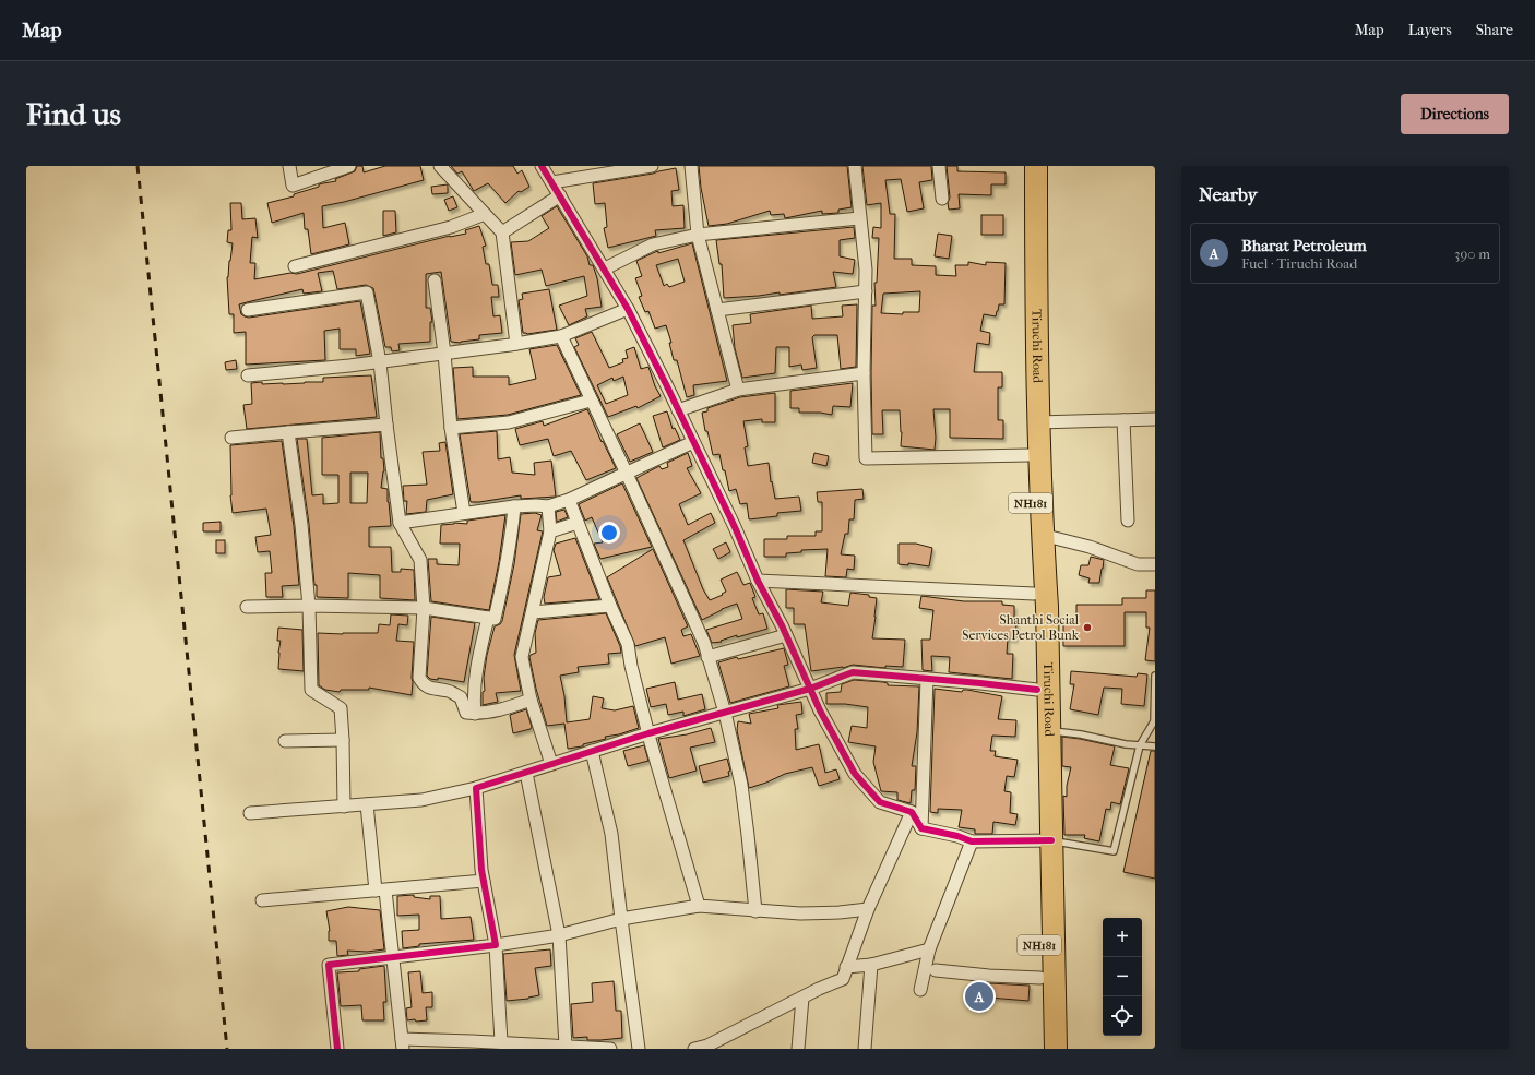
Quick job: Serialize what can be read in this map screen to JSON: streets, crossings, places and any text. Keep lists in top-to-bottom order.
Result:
{
  "streets": {
    "highway": ["Tiruchi Road", "NH181"]
  },
  "places": ["Shanthi Social Services Petrol Bunk"],
  "page": {
    "header": "Map",
    "nav": ["Map", "Layers", "Share"],
    "buttons": "Directions",
    "title": "Find us",
    "heading": "Nearby",
    "list": [
      {
        "mark": "A",
        "name": "Bharat Petroleum",
        "note": "Fuel · Tiruchi Road",
        "value": "390 m"
      }
    ],
    "map_buttons": ["+", "−"],
    "pins": "A"
  }
}
